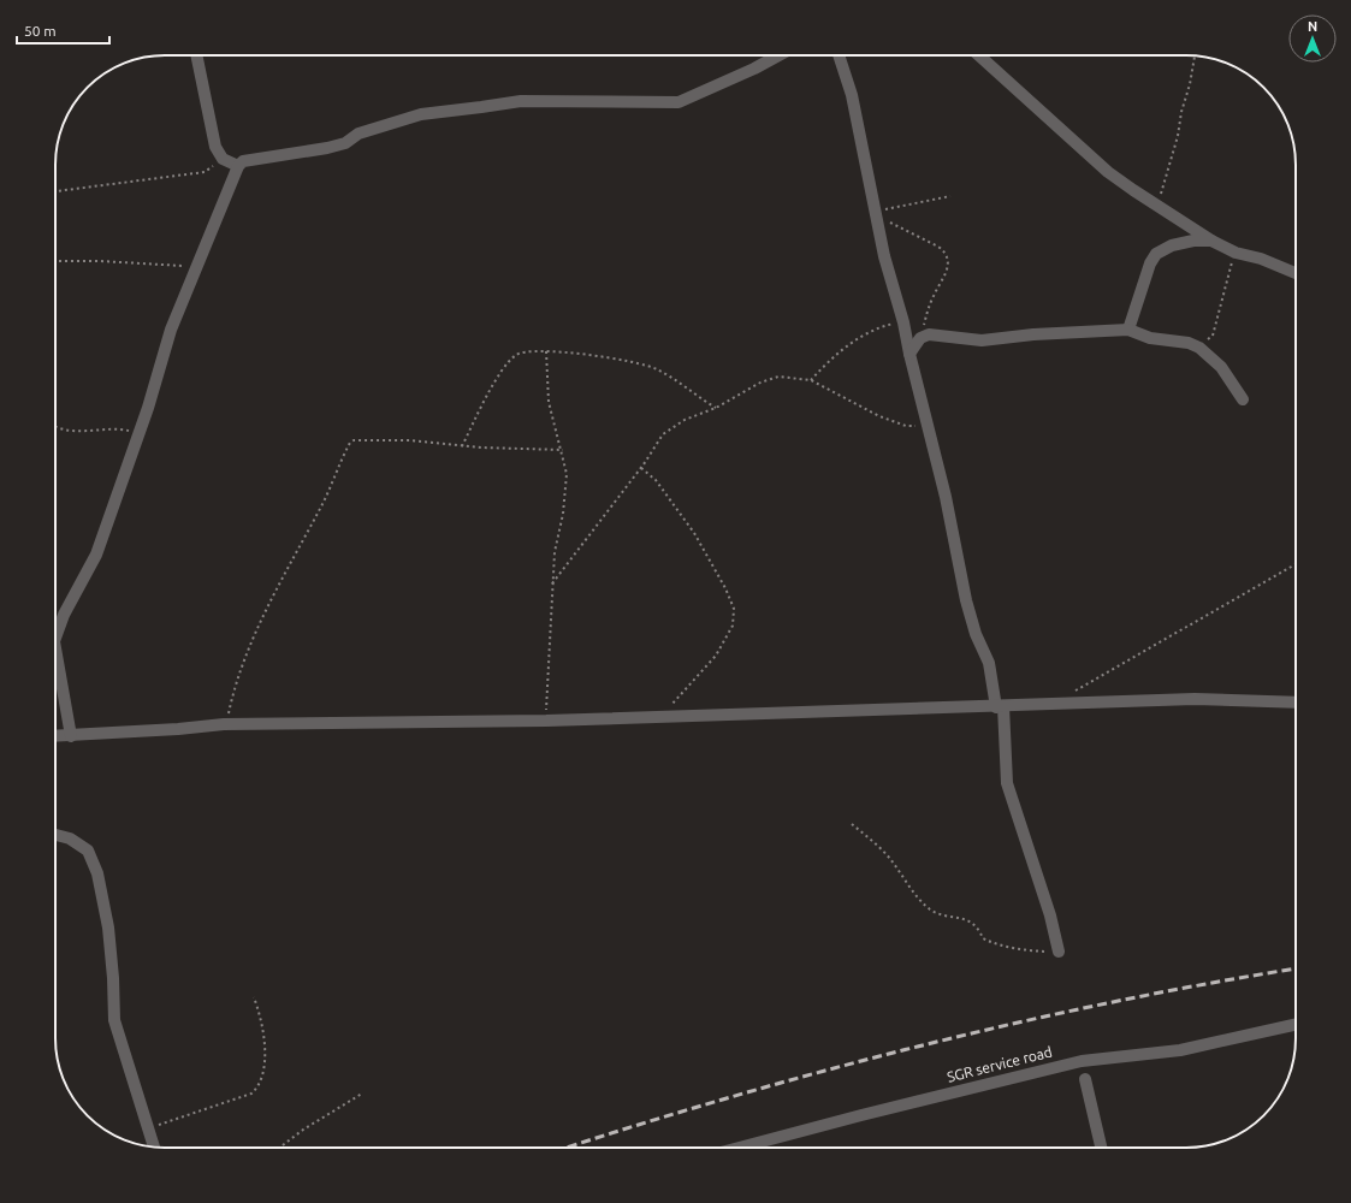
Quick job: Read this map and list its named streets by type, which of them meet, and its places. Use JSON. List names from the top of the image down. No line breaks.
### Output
{"streets":{"street":["SGR service road"]},"scale_bar":"50 m","north":"top"}
